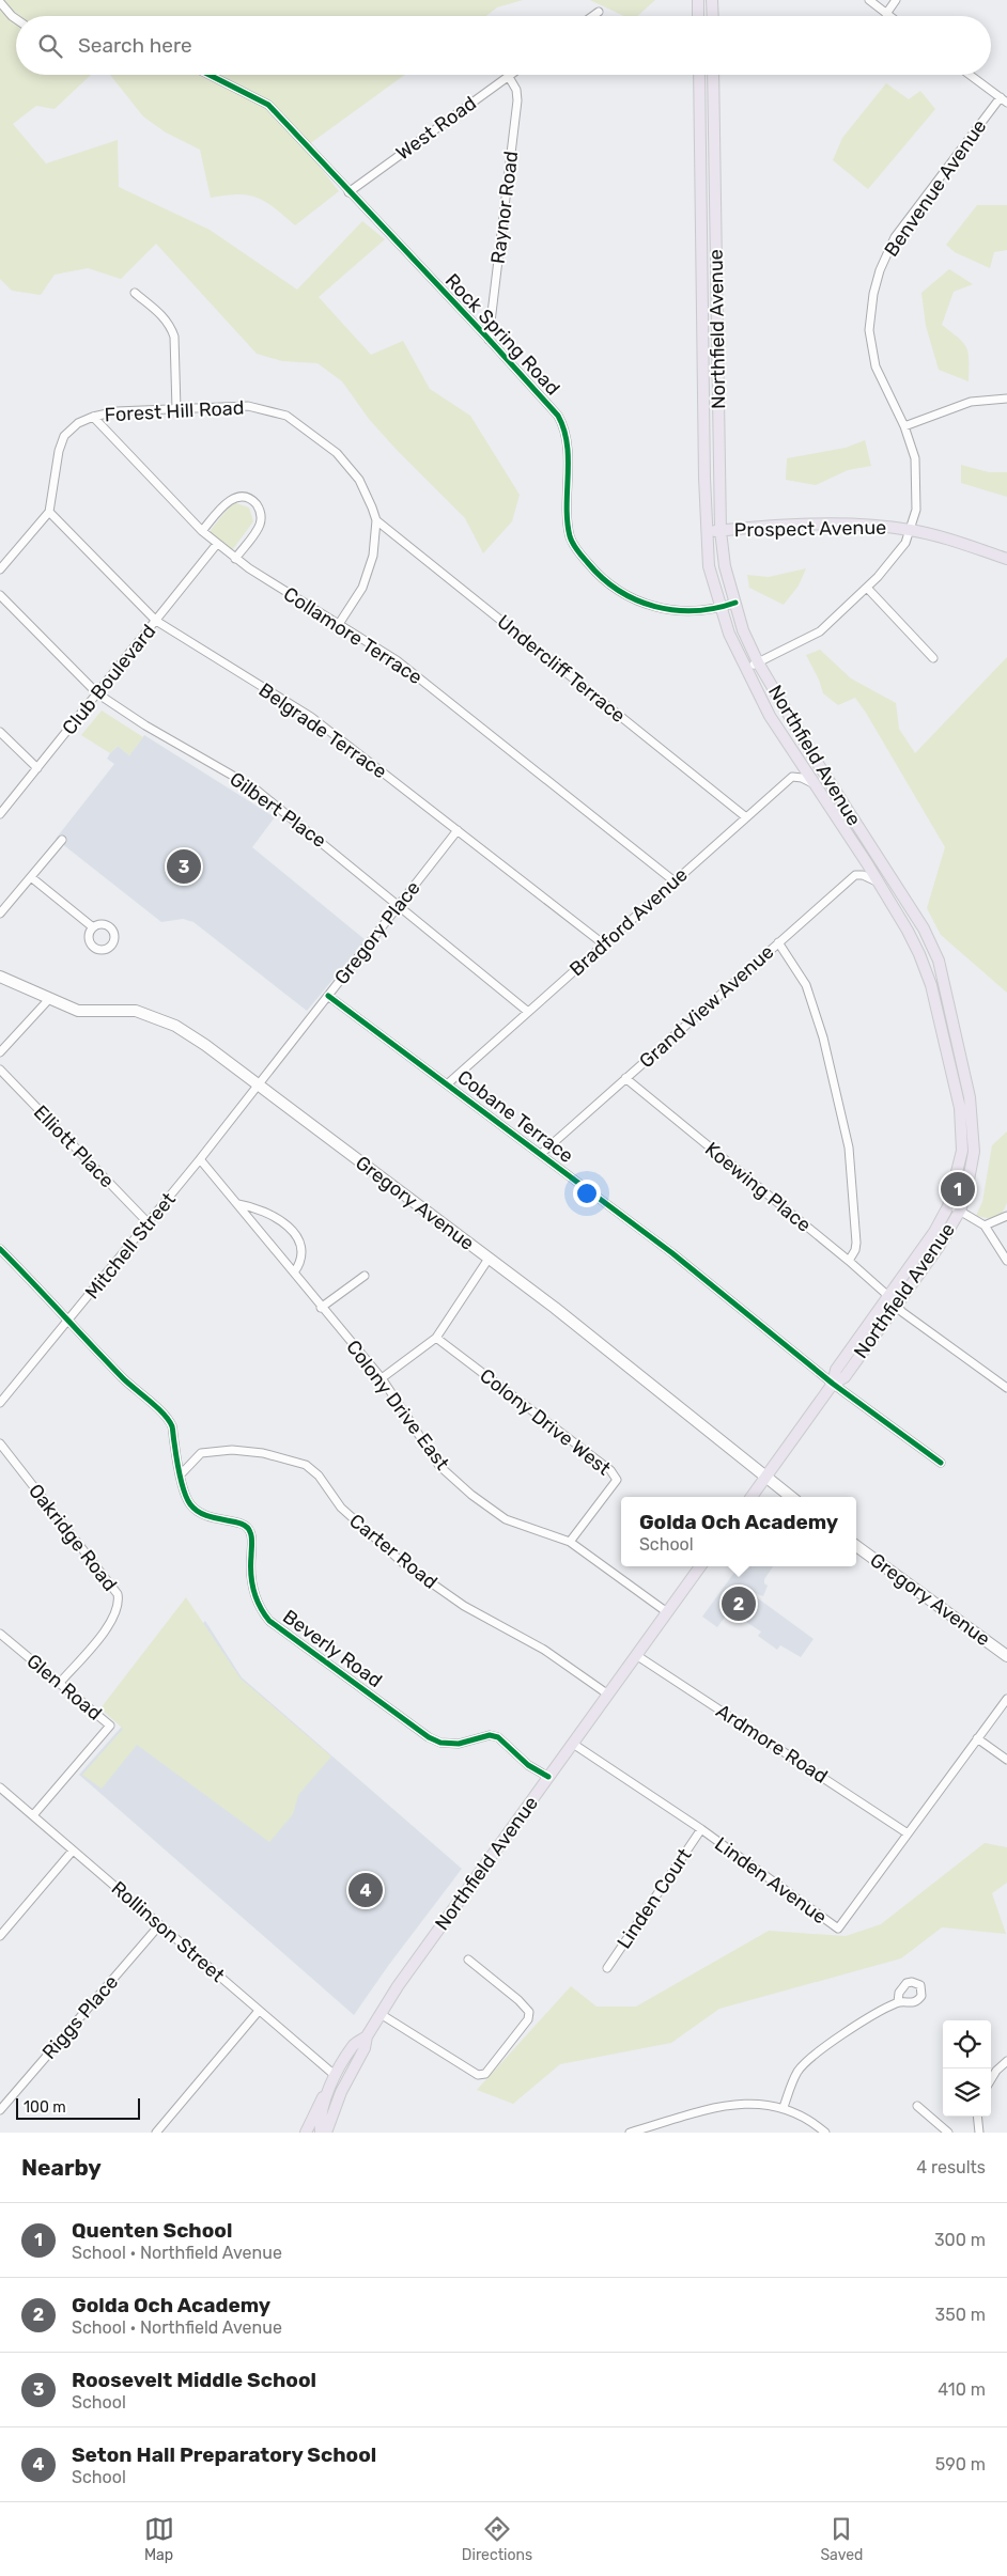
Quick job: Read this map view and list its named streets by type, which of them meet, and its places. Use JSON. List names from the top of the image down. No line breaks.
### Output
{"streets":{"main road":["Northfield Avenue","Prospect Avenue","Gregory Avenue"],"street":["West Road","Benvenue Avenue","Raynor Road","Rock Spring Road","Forest Hill Road","Collamore Terrace","Undercliff Terrace","Club Boulevard","Belgrade Terrace","Gilbert Place","Bradford Avenue","Gregory Place","Grand View Avenue","Cobane Terrace","Elliott Place","Koewing Place","Mitchell Street","Colony Drive East","Colony Drive West","Oakridge Road","Carter Road","Beverly Road","Glen Road","Ardmore Road","Linden Avenue","Linden Court","Rollinson Street","Riggs Place"]},"crossings":[["West Road","Raynor Road"],["West Road","Rock Spring Road"],["Benvenue Avenue","Northfield Avenue"],["Benvenue Avenue","Prospect Avenue"],["Raynor Road","Rock Spring Road"],["Northfield Avenue","Rock Spring Road"],["Northfield Avenue","Prospect Avenue"],["Northfield Avenue","Bradford Avenue"],["Northfield Avenue","Grand View Avenue"],["Northfield Avenue","Cobane Terrace"],["Northfield Avenue","Koewing Place"],["Northfield Avenue","Gregory Avenue"],["Northfield Avenue","Colony Drive East"],["Northfield Avenue","Carter Road"],["Northfield Avenue","Beverly Road"],["Northfield Avenue","Ardmore Road"],["Northfield Avenue","Linden Avenue"],["Northfield Avenue","Rollinson Street"],["Forest Hill Road","Collamore Terrace"],["Forest Hill Road","Undercliff Terrace"],["Forest Hill Road","Belgrade Terrace"],["Collamore Terrace","Club Boulevard"],["Collamore Terrace","Bradford Avenue"],["Undercliff Terrace","Bradford Avenue"],["Club Boulevard","Belgrade Terrace"],["Club Boulevard","Gilbert Place"],["Belgrade Terrace","Bradford Avenue"],["Belgrade Terrace","Gregory Place"],["Gilbert Place","Bradford Avenue"],["Gilbert Place","Gregory Place"],["Bradford Avenue","Cobane Terrace"],["Gregory Place","Cobane Terrace"],["Gregory Place","Gregory Avenue"],["Gregory Place","Mitchell Street"],["Grand View Avenue","Cobane Terrace"],["Grand View Avenue","Koewing Place"],["Elliott Place","Mitchell Street"],["Gregory Avenue","Mitchell Street"],["Mitchell Street","Colony Drive East"],["Mitchell Street","Beverly Road"],["Colony Drive East","Colony Drive West"],["Oakridge Road","Glen Road"],["Carter Road","Beverly Road"],["Glen Road","Rollinson Street"],["Ardmore Road","Linden Avenue"],["Linden Avenue","Linden Court"],["Rollinson Street","Riggs Place"]],"scale_bar":"100 m","page":{"search":"Search here","pins":["3","1","2","4"],"popup":["Golda Och Academy","School"],"scale":"100 m","heading":["Nearby","4 results"],"list":[{"mark":"1","name":"Quenten School","note":"School · Northfield Avenue","value":"300 m"},{"mark":"2","name":"Golda Och Academy","note":"School · Northfield Avenue","value":"350 m"},{"mark":"3","name":"Roosevelt Middle School","note":"School","value":"410 m"},{"mark":"4","name":"Seton Hall Preparatory School","note":"School","value":"590 m"}],"nav":["Map","Directions","Saved"]}}
